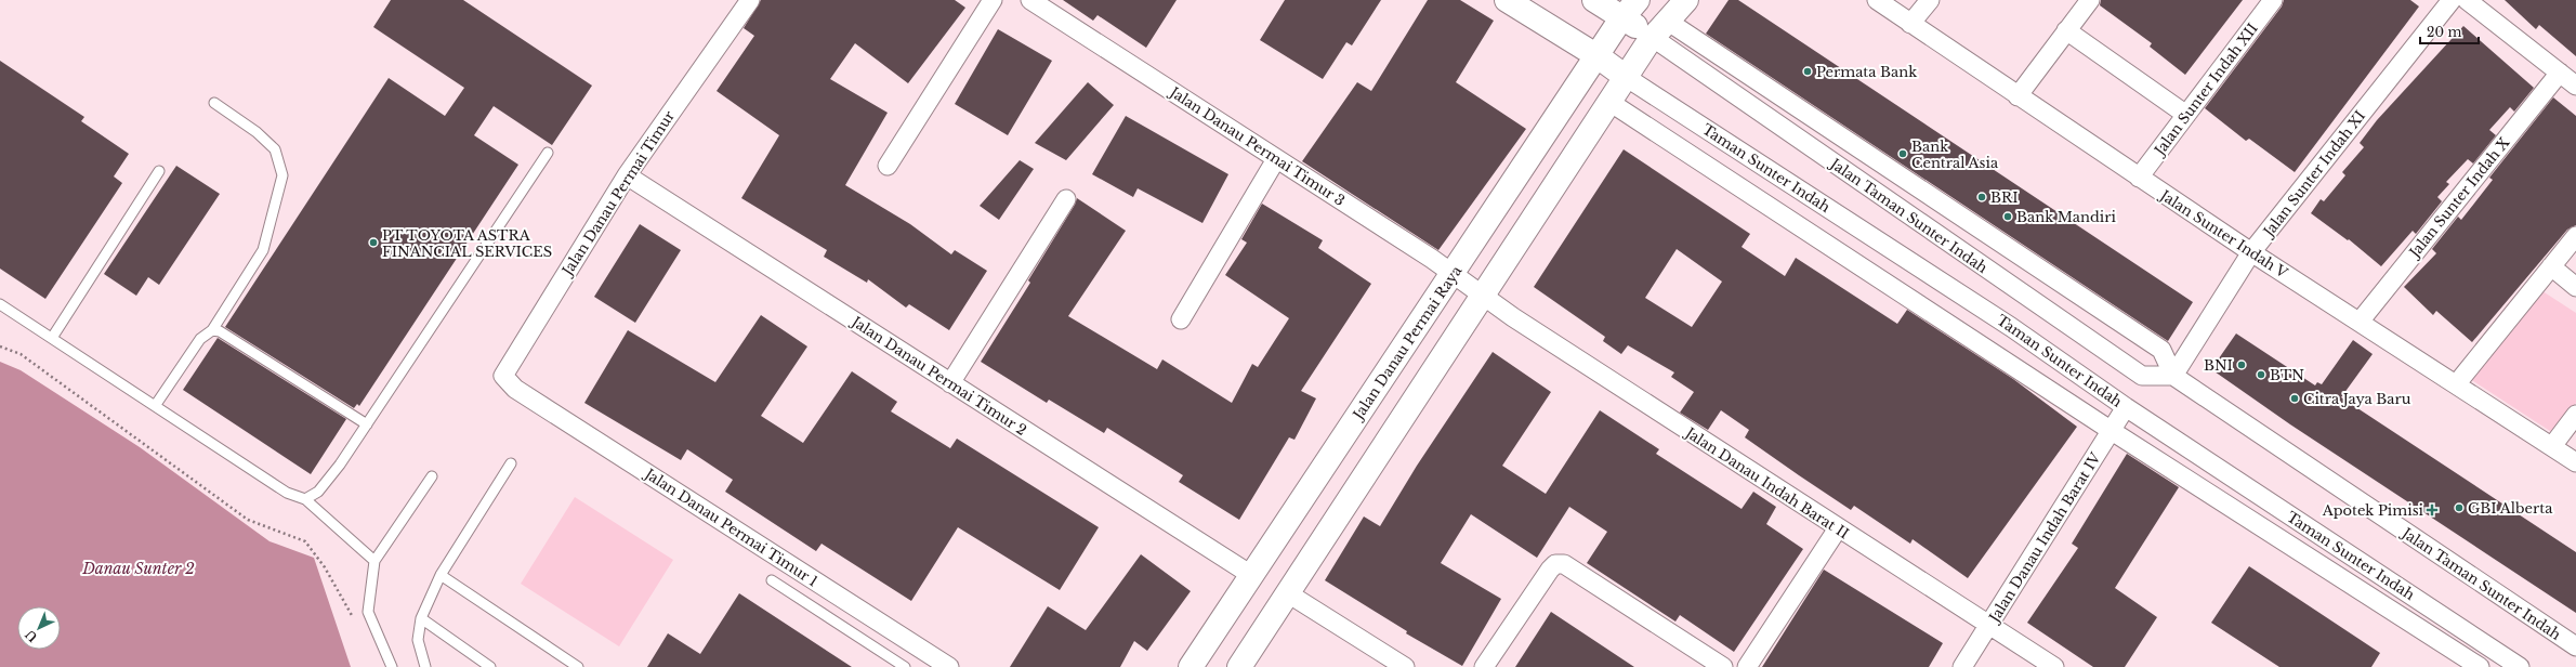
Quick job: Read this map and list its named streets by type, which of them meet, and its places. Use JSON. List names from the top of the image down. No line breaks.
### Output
{"streets":{"street":["Jalan Sunter Indah XII","Jalan Danau Permai Timur 3","Taman Sunter Indah","Jalan Sunter Indah XI","Jalan Danau Permai Timur","Jalan Sunter Indah X","Jalan Taman Sunter Indah","Jalan Sunter Indah V","Jalan Danau Permai Raya","Jalan Danau Permai Timur 2","Jalan Danau Indah Barat II","Jalan Danau Permai Timur 1","Jalan Danau Indah Barat IV"]},"crossings":[["Jalan Sunter Indah XII","Jalan Sunter Indah V"],["Jalan Danau Permai Timur 3","Jalan Danau Permai Raya"],["Jalan Danau Permai Timur 3","Jalan Danau Indah Barat II"],["Taman Sunter Indah","Jalan Danau Permai Raya"],["Taman Sunter Indah","Jalan Danau Indah Barat IV"],["Jalan Sunter Indah XI","Jalan Taman Sunter Indah"],["Jalan Sunter Indah XI","Jalan Sunter Indah V"],["Jalan Danau Permai Timur","Jalan Danau Permai Timur 2"],["Jalan Danau Permai Timur","Jalan Danau Permai Timur 1"],["Jalan Sunter Indah X","Jalan Sunter Indah V"],["Jalan Danau Permai Raya","Jalan Danau Permai Timur 2"],["Jalan Danau Indah Barat II","Jalan Danau Indah Barat IV"]],"water":["Danau Sunter 2"],"places":{"other":["Permata Bank","Bank Central Asia","BRI","Bank Mandiri","PT TOYOTA ASTRA FINANCIAL SERVICES","BNI","BTN","Citra Jaya Baru","GBI Alberta"],"health":["Apotek Pimisi"]},"scale_bar":"20 m","north":"bottom left"}
